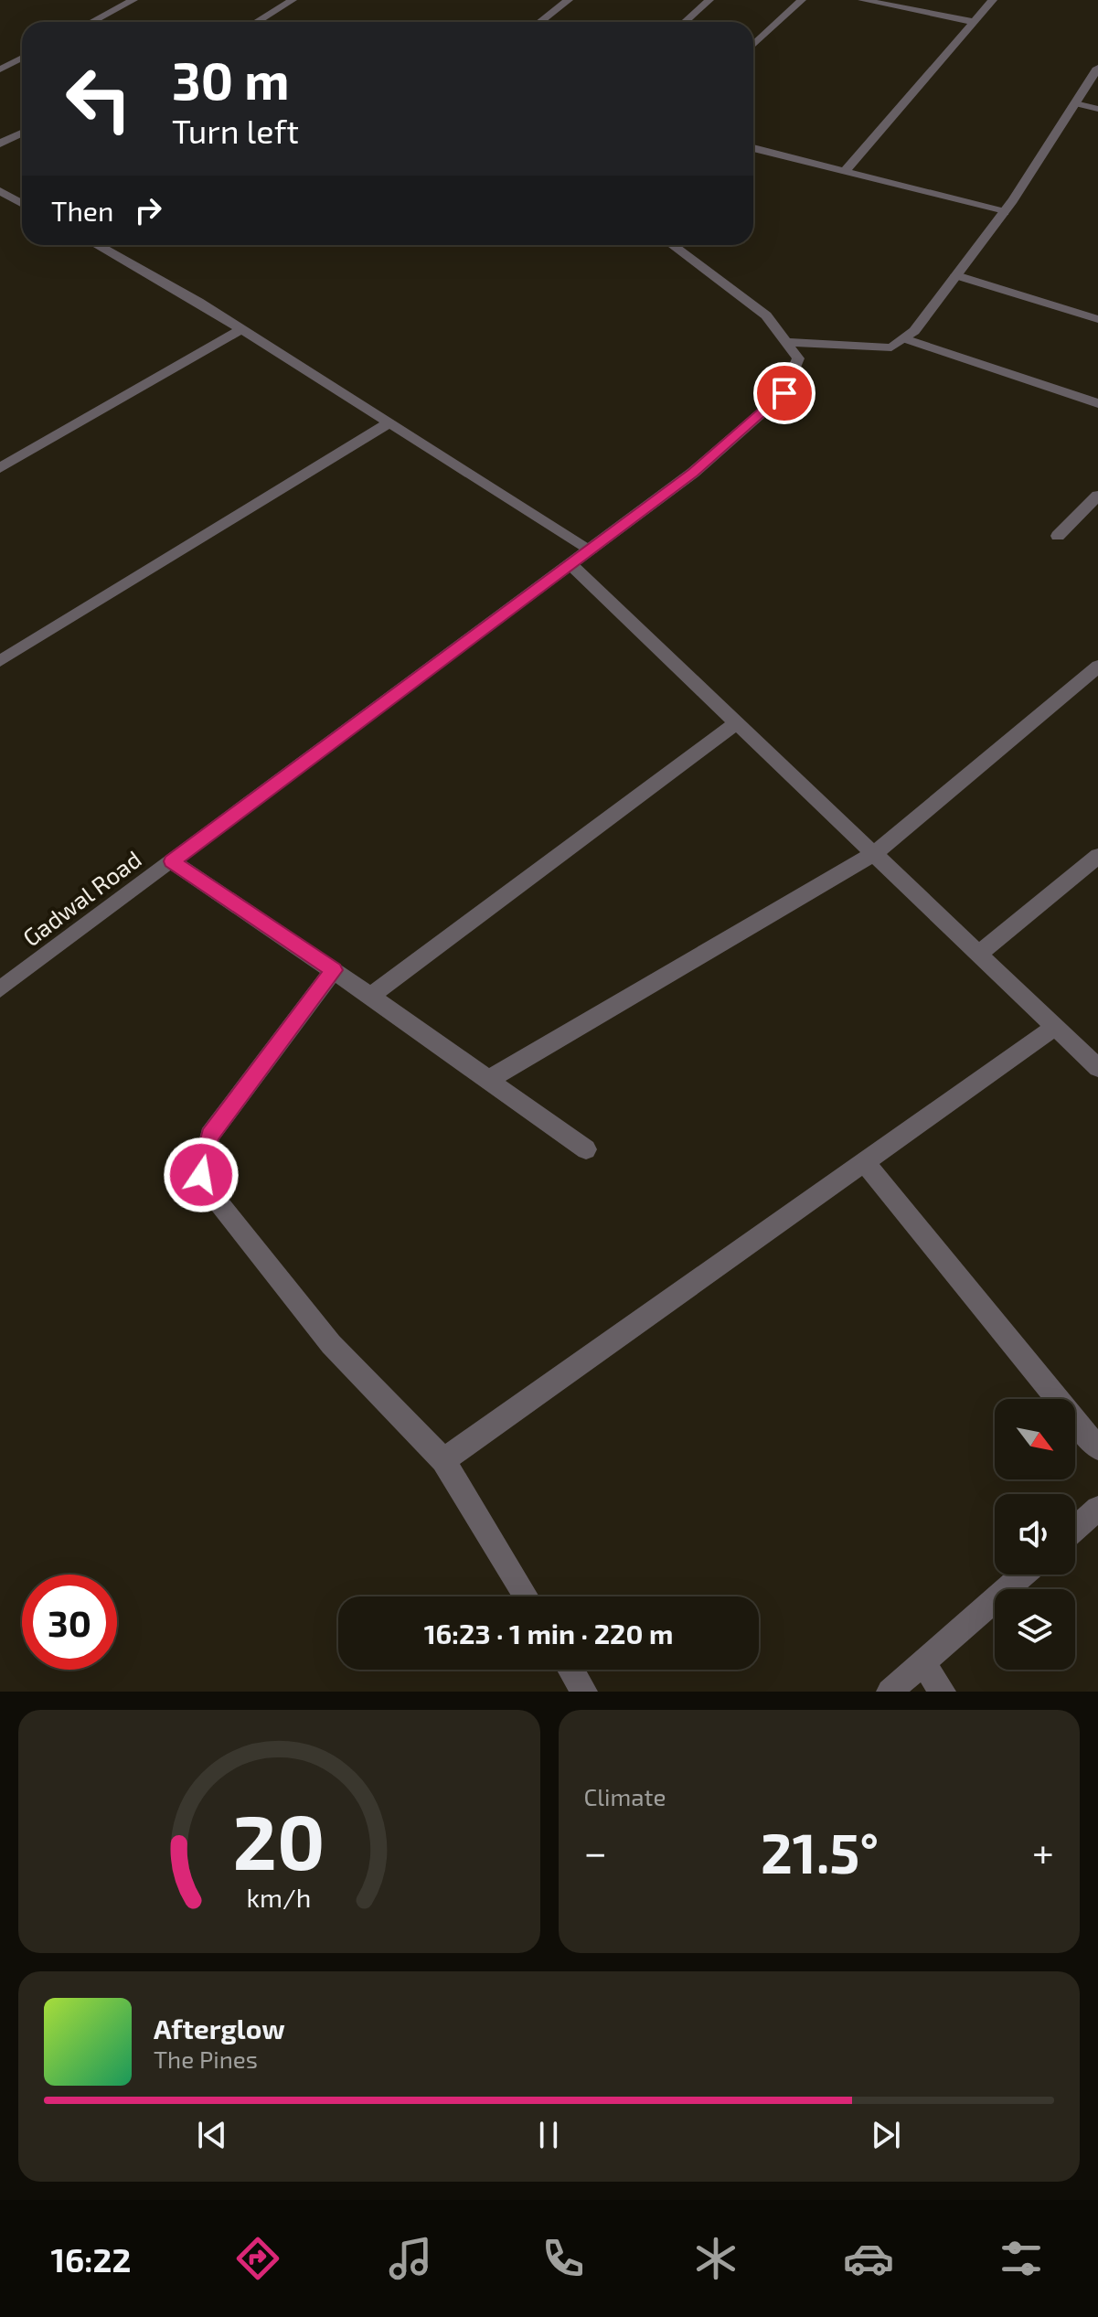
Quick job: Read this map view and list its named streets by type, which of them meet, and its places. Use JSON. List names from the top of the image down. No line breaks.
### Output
{"streets":{"street":["Gadwal Road"]},"north":"bottom right","page":{"turn":["30 m","Turn left"],"then":"Then","limit":"30","trip":"16:23 · 1 min · 220 m","tile":"Climate","heat":["−","21.5°","+"],"song":["Afterglow","The Pines"],"tabs":"16:22","gauge":["20","km/h"]}}
